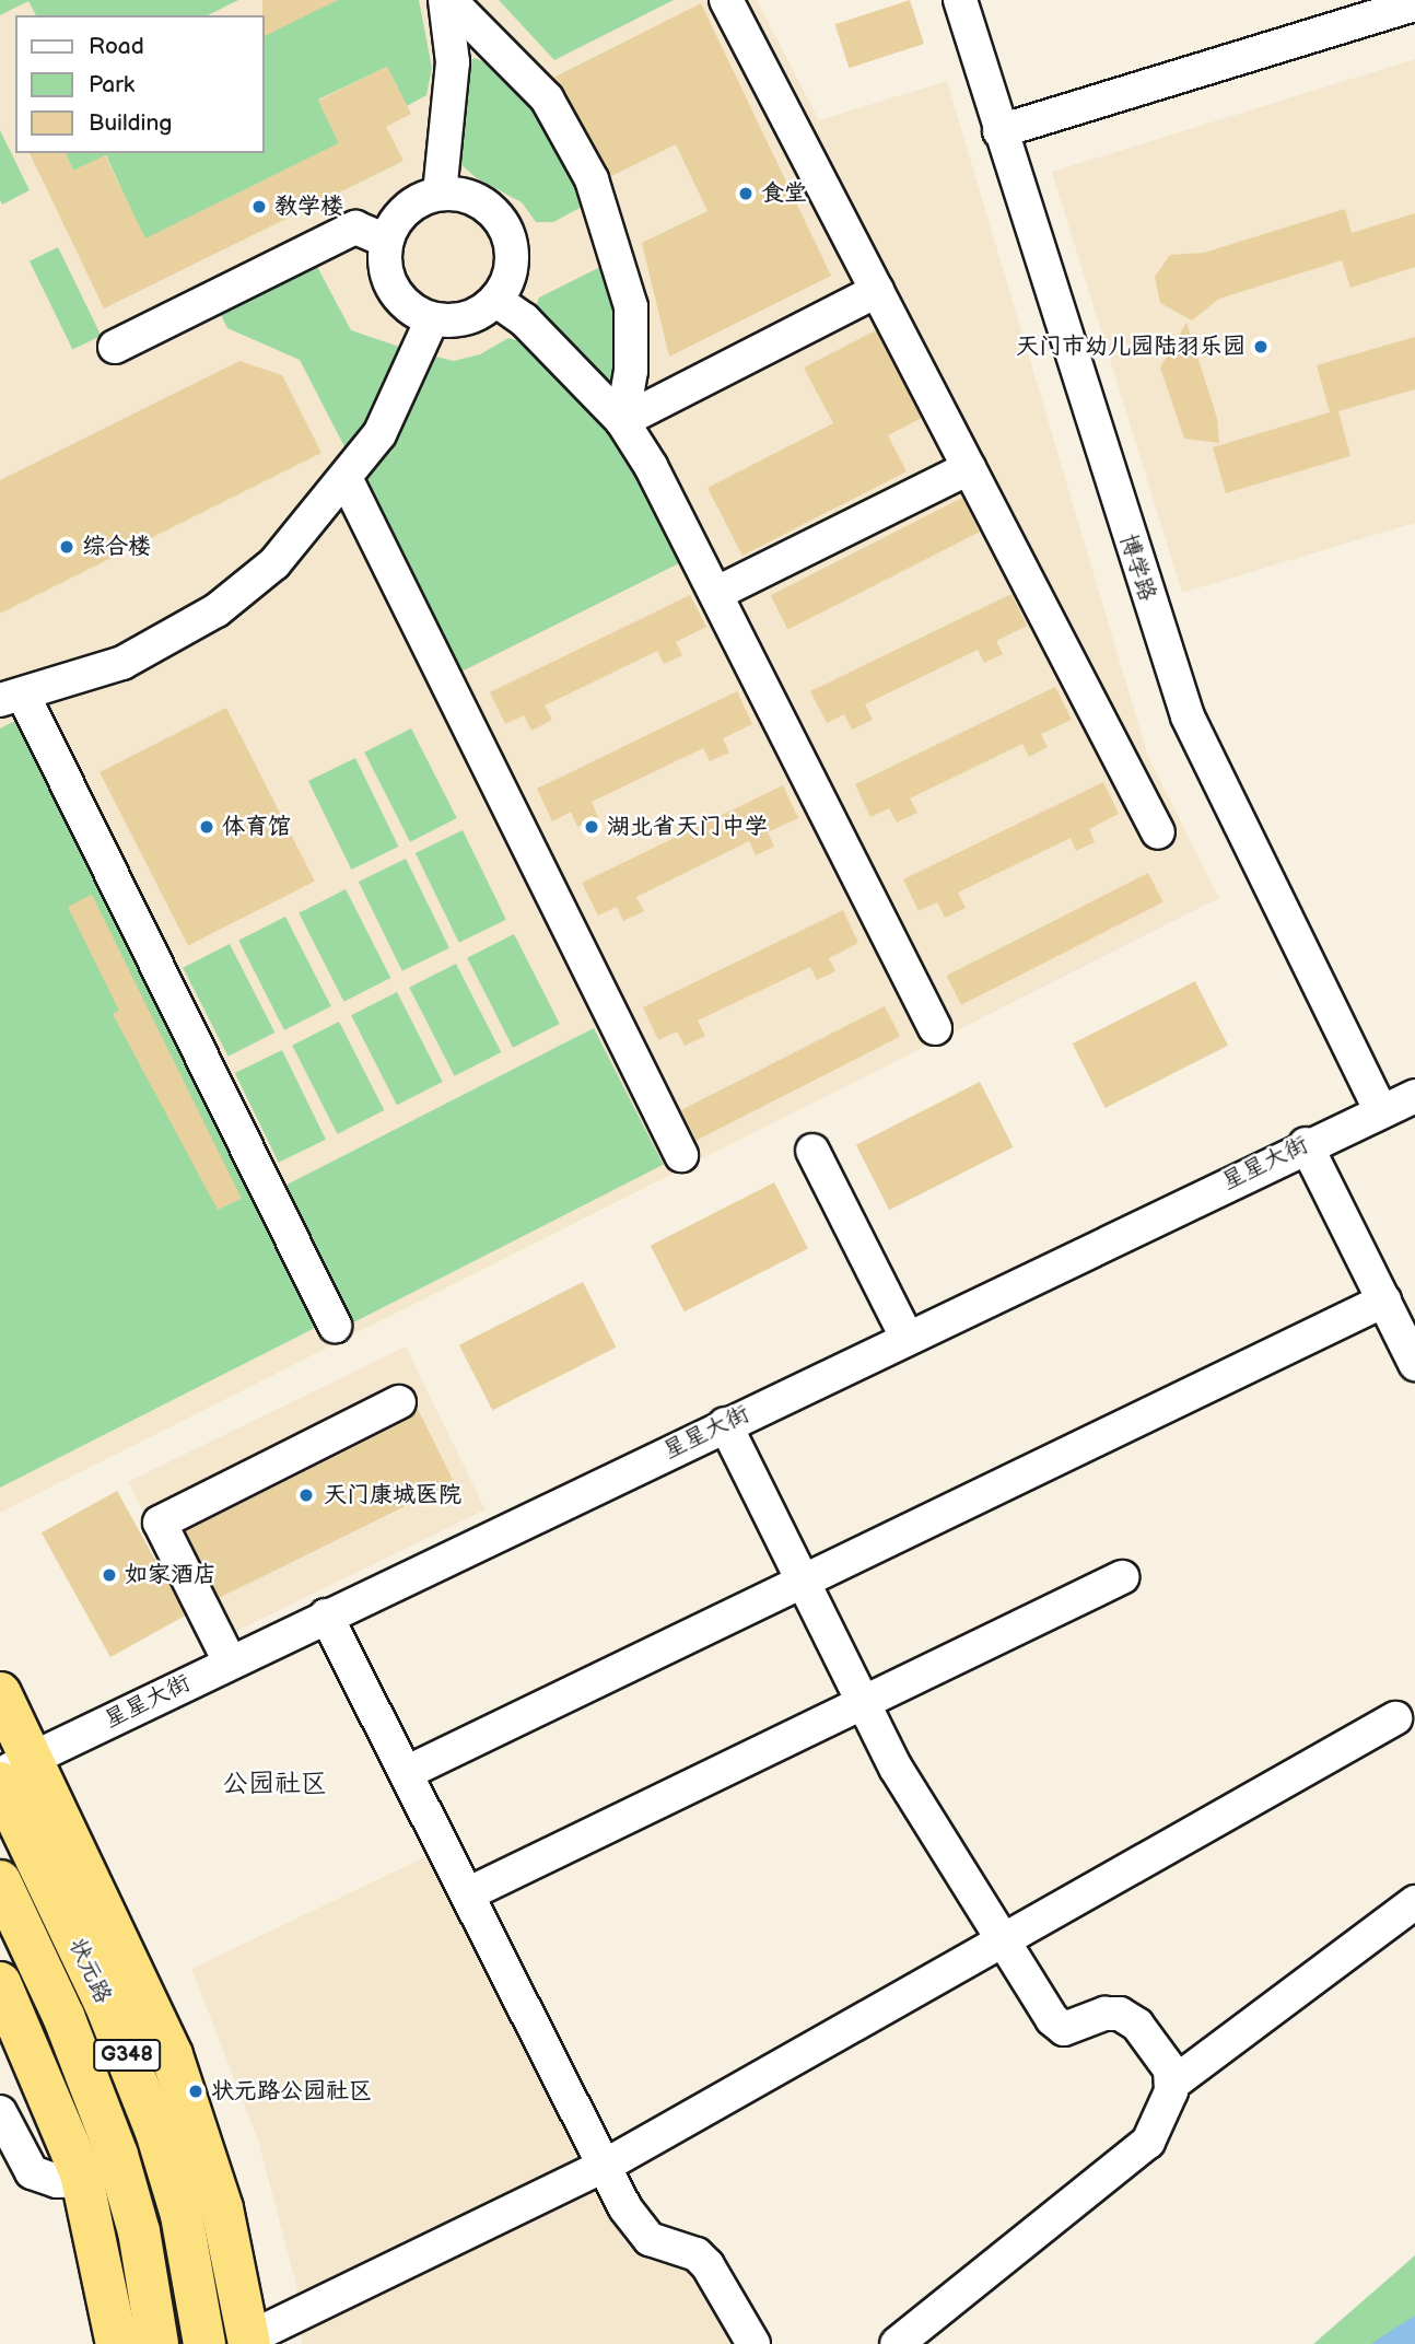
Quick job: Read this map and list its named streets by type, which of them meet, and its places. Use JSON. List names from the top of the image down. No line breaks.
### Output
{"streets":{"highway":["状元路","G348"],"street":["博学路","星星大街"]},"crossings":[["博学路","星星大街"],["星星大街","状元路"]],"districts":["公园社区"],"places":["食堂","教学楼","天门市幼儿园陆羽乐园","综合楼","体育馆","湖北省天门中学","天门康城医院","如家酒店","状元路公园社区"],"legend":["Road","Park","Building"]}
